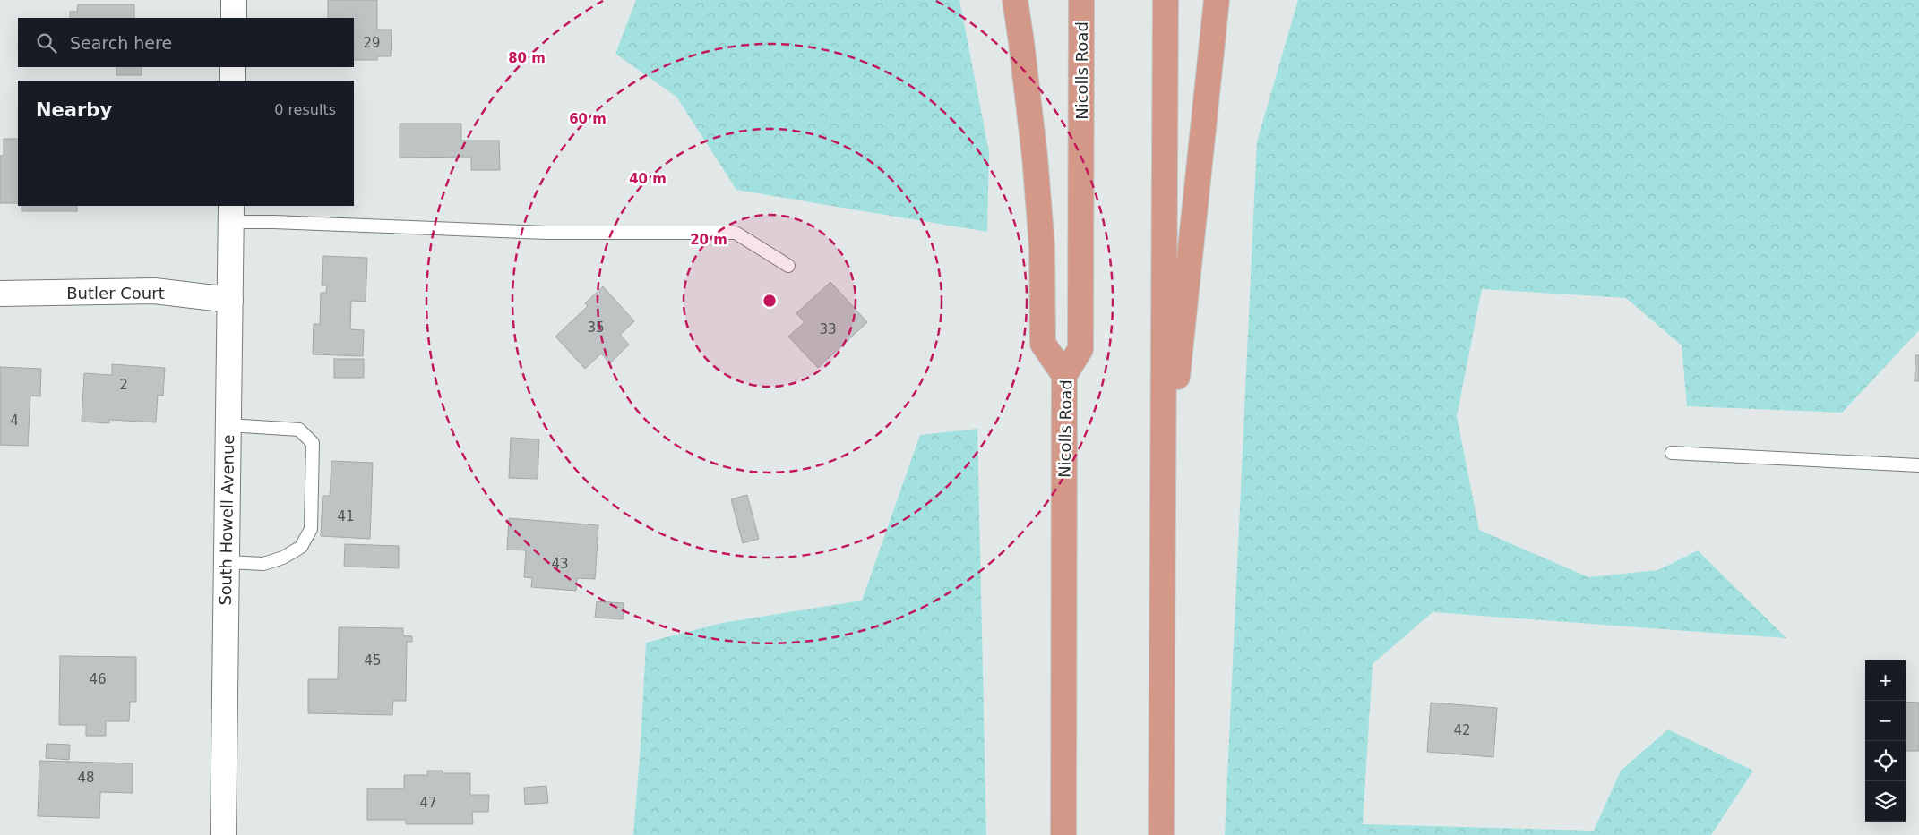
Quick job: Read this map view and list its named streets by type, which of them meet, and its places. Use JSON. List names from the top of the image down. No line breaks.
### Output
{"streets":{"highway":["Nicolls Road"],"street":["Butler Court","South Howell Avenue"]},"crossings":[["Butler Court","South Howell Avenue"]],"house_numbers":["29","35","33","2","4","41","43","45","46","42","48","47"],"page":{"search":"Search here","heading":["Nearby","0 results"],"map_buttons":["+","−"]},"rings":["80 m","60 m","40 m","20 m"]}
